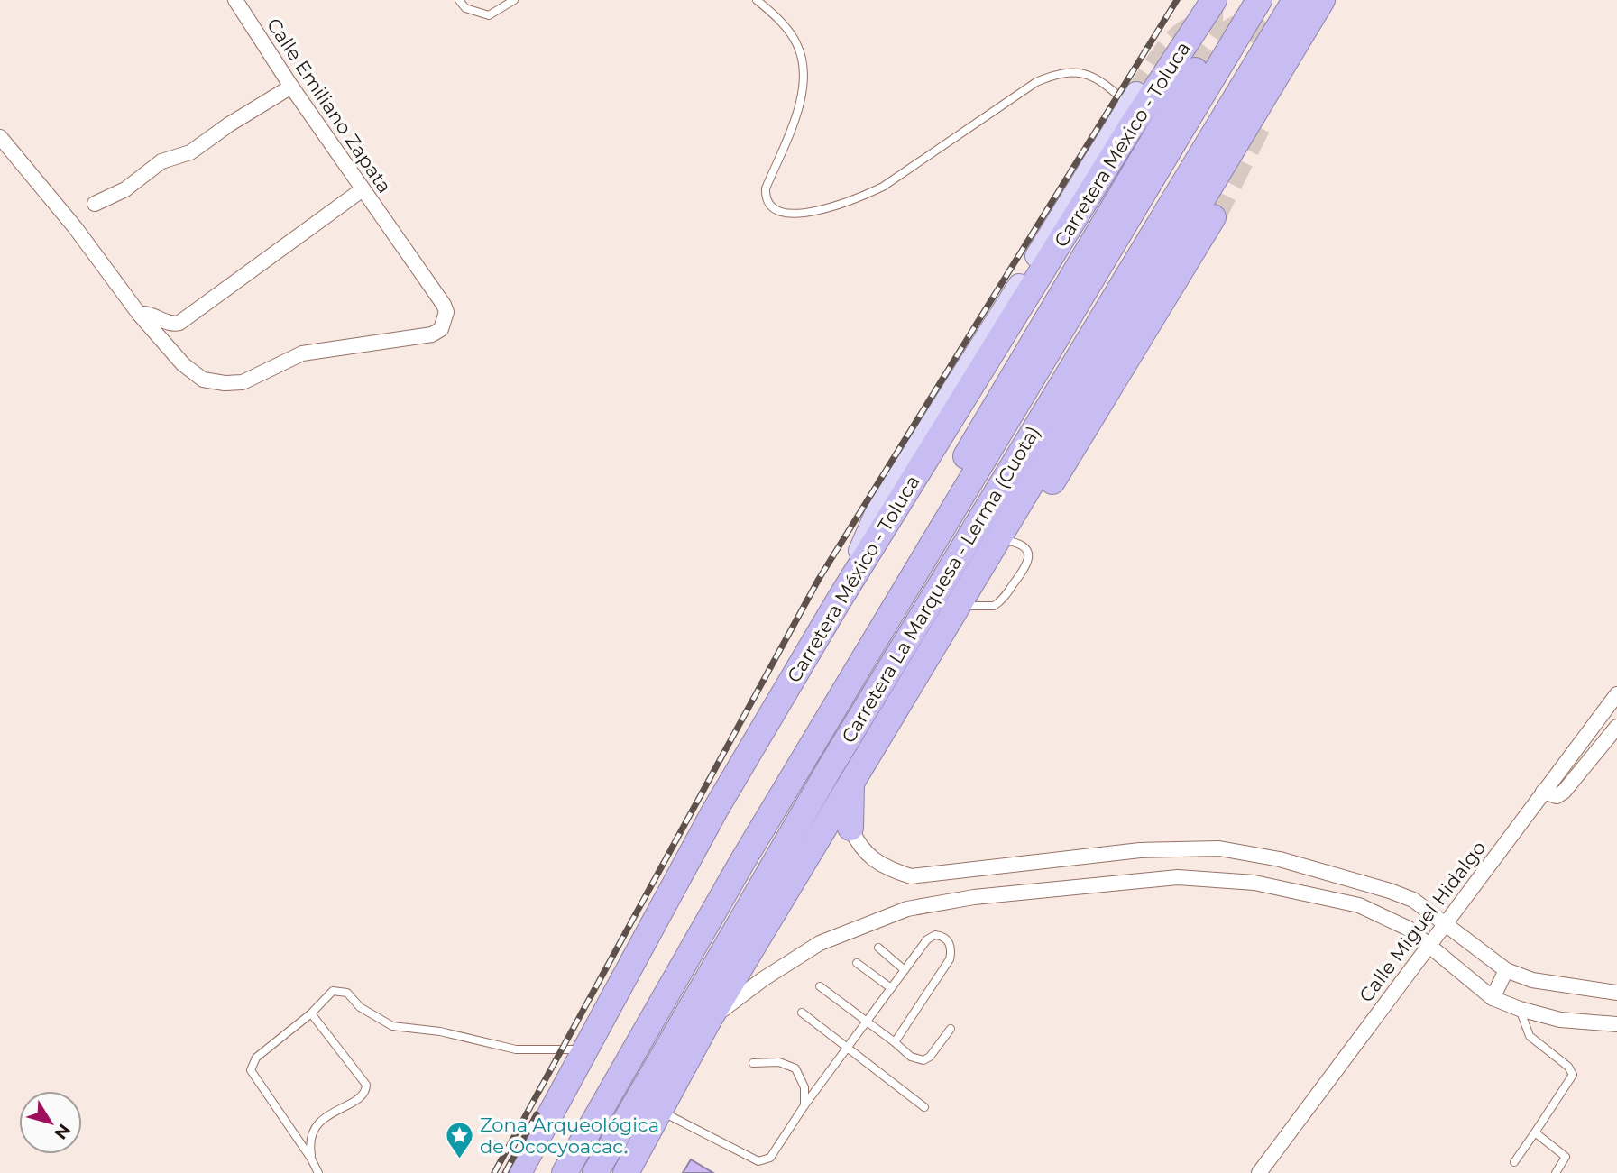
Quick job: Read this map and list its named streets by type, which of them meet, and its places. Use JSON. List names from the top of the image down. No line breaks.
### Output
{"streets":{"highway":["Carretera México - Toluca","Carretera La Marquesa - Lerma (Cuota)"],"street":["Calle Emiliano Zapata","Calle Miguel Hidalgo"]},"places":{"place":["Zona Arqueológica de Ococyoacac."]},"north":"bottom right"}
